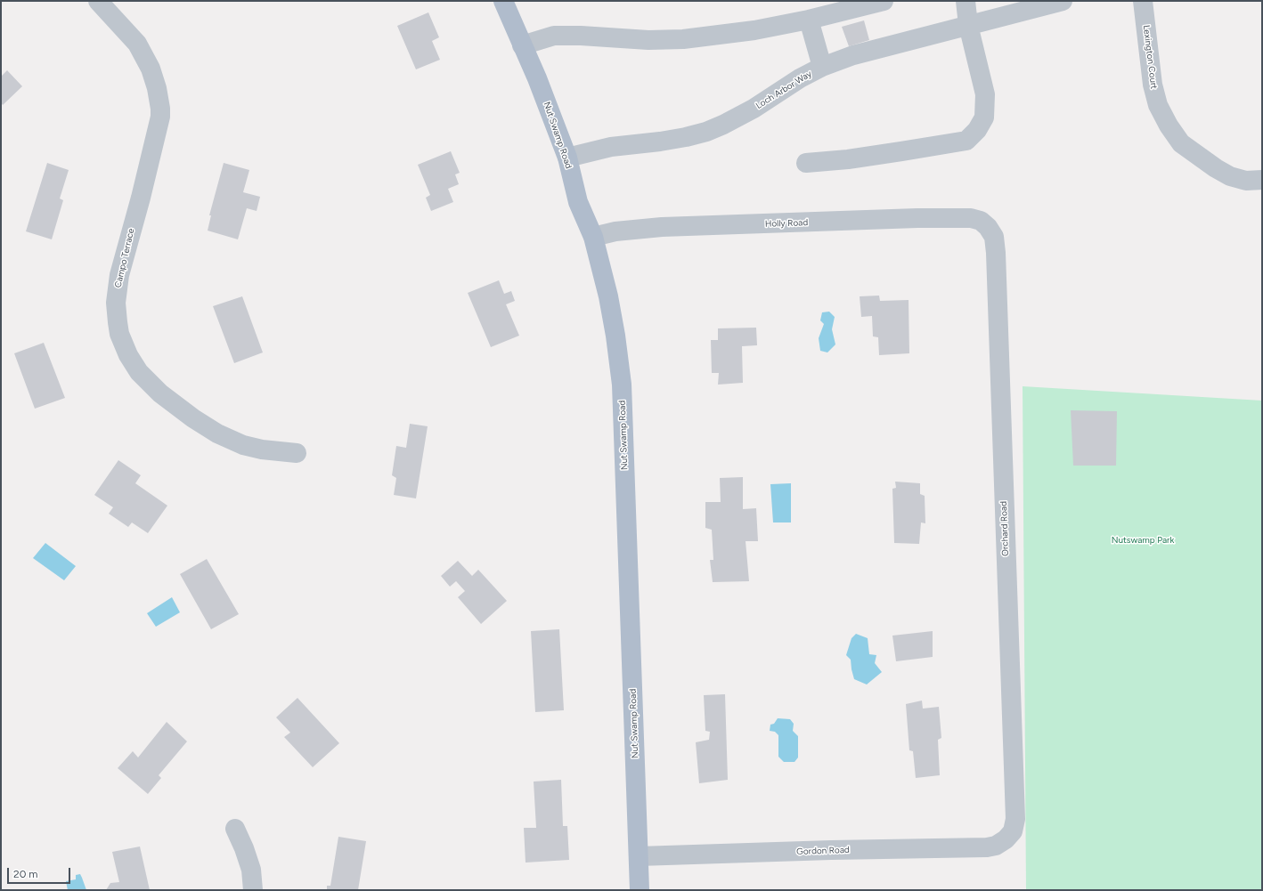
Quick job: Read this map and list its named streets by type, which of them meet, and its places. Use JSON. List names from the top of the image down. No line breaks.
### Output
{"streets":{"main road":["Nut Swamp Road"],"street":["Lexington Court","Loch Arbor Way","Holly Road","Campo Terrace","Orchard Road","Gordon Road"]},"crossings":[["Loch Arbor Way","Nut Swamp Road"],["Nut Swamp Road","Holly Road"],["Nut Swamp Road","Gordon Road"],["Holly Road","Orchard Road"],["Orchard Road","Gordon Road"]],"parks":["Nutswamp Park"],"scale_bar":"20 m"}
